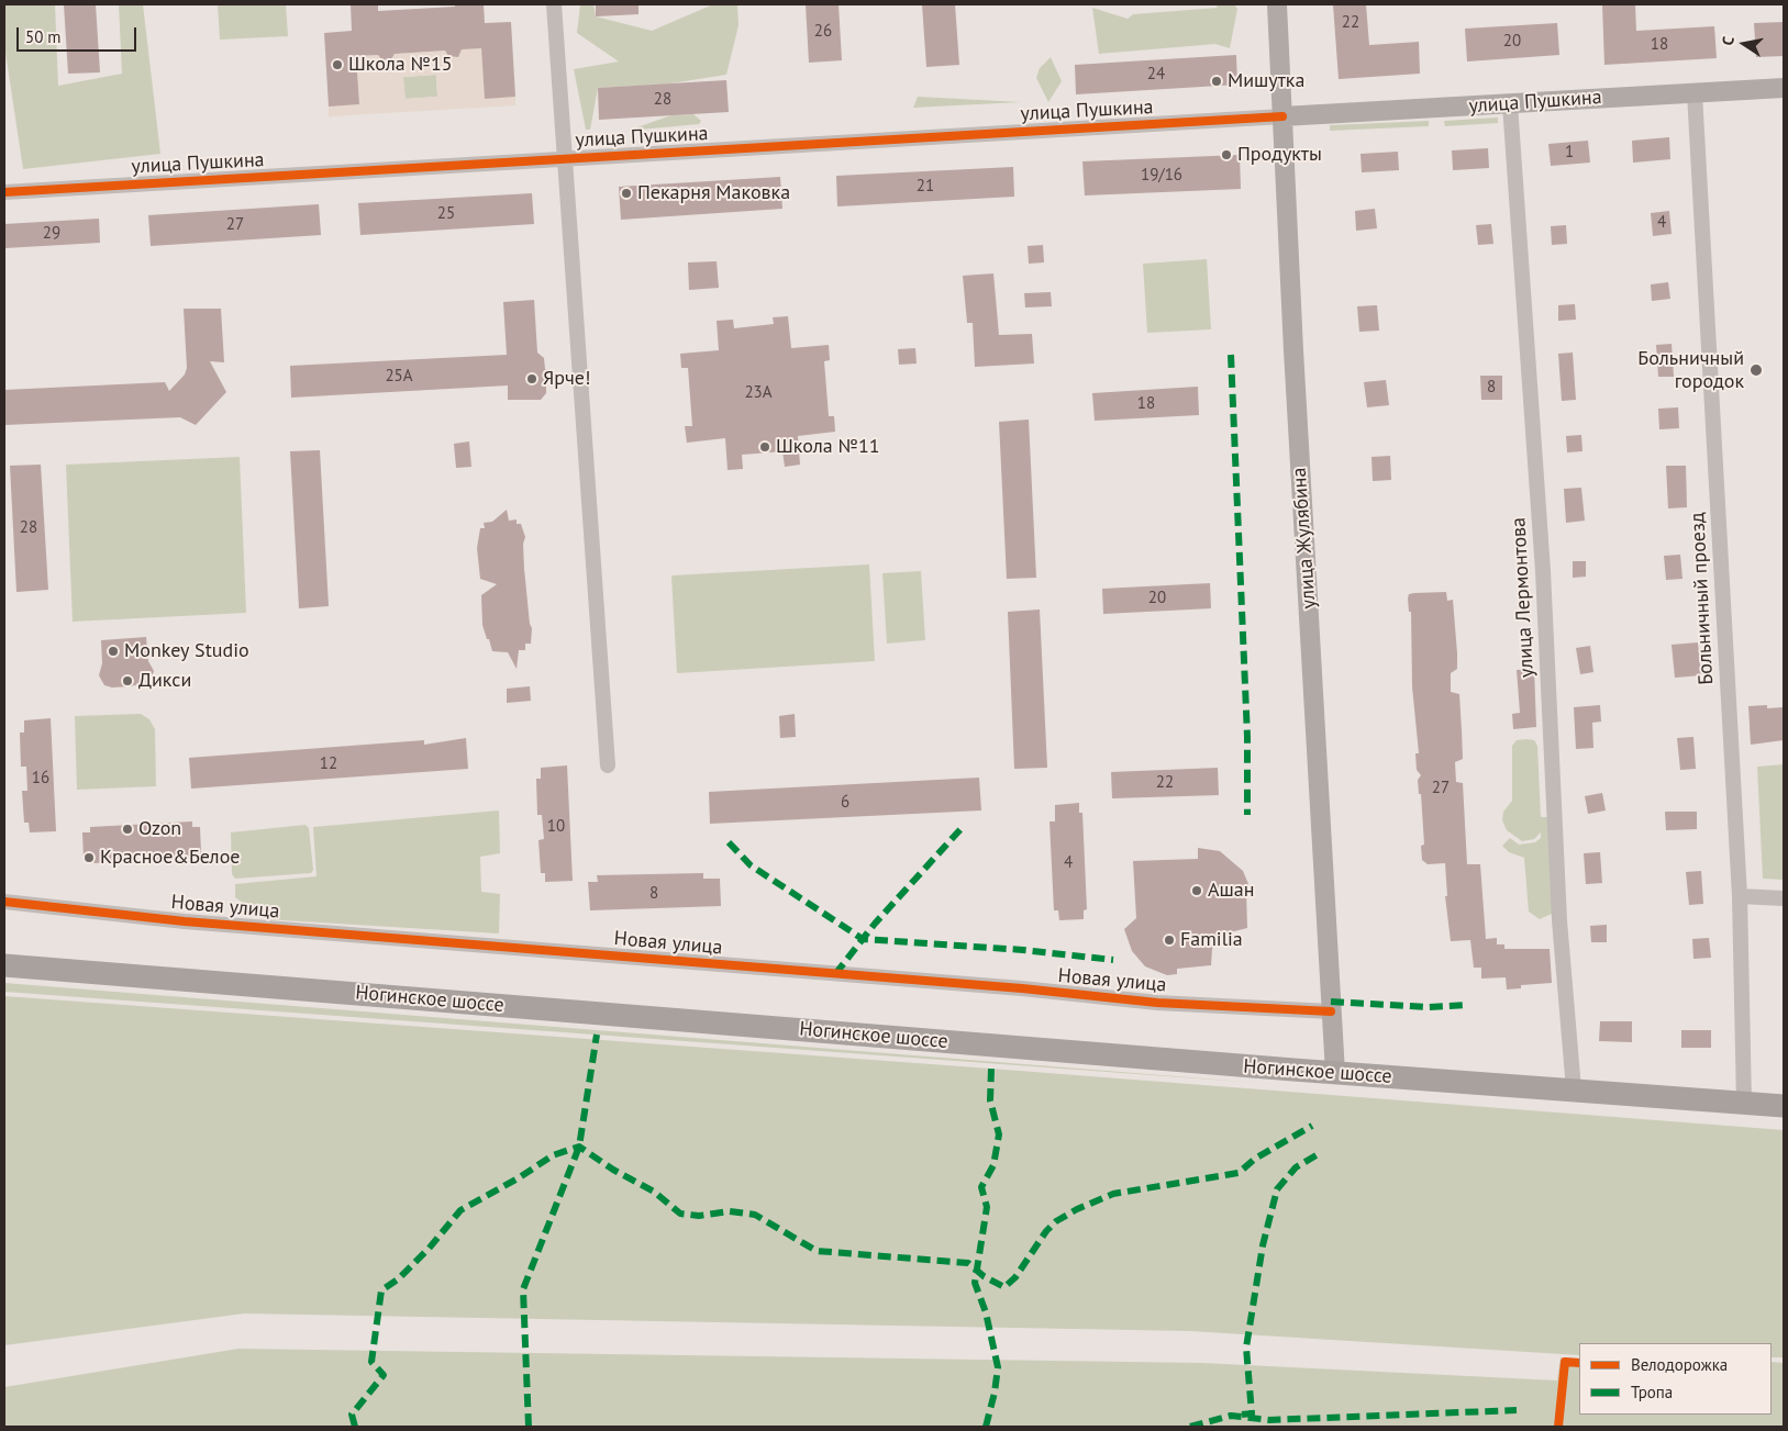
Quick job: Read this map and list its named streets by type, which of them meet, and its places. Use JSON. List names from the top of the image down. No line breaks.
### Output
{"streets":{"highway":["Ногинское шоссе"],"main road":["улица Пушкина","улица Жулябина"],"street":["улица Лермонтова","Больничный проезд","Новая улица"]},"crossings":[["улица Пушкина","улица Жулябина"],["улица Пушкина","улица Лермонтова"],["улица Пушкина","Больничный проезд"],["улица Жулябина","Новая улица"],["улица Жулябина","Ногинское шоссе"],["улица Лермонтова","Ногинское шоссе"],["Больничный проезд","Ногинское шоссе"]],"places":["Школа №15","Мишутка","Продукты","Пекарня Маковка","Больничный городок","Ярче!","Школа №11","Monkey Studio","Дикси","Ozon","Красное&Белое","Ашан","Familia"],"house_numbers":["22","26","20","18","24","28","1","19/16","21","25","4","27","29","25А","8","23А","18","28","20","12","16","22","27","6","10","4","8"],"legend":["Велодорожка","Тропа"],"scale_bar":"50 m","north":"left"}
